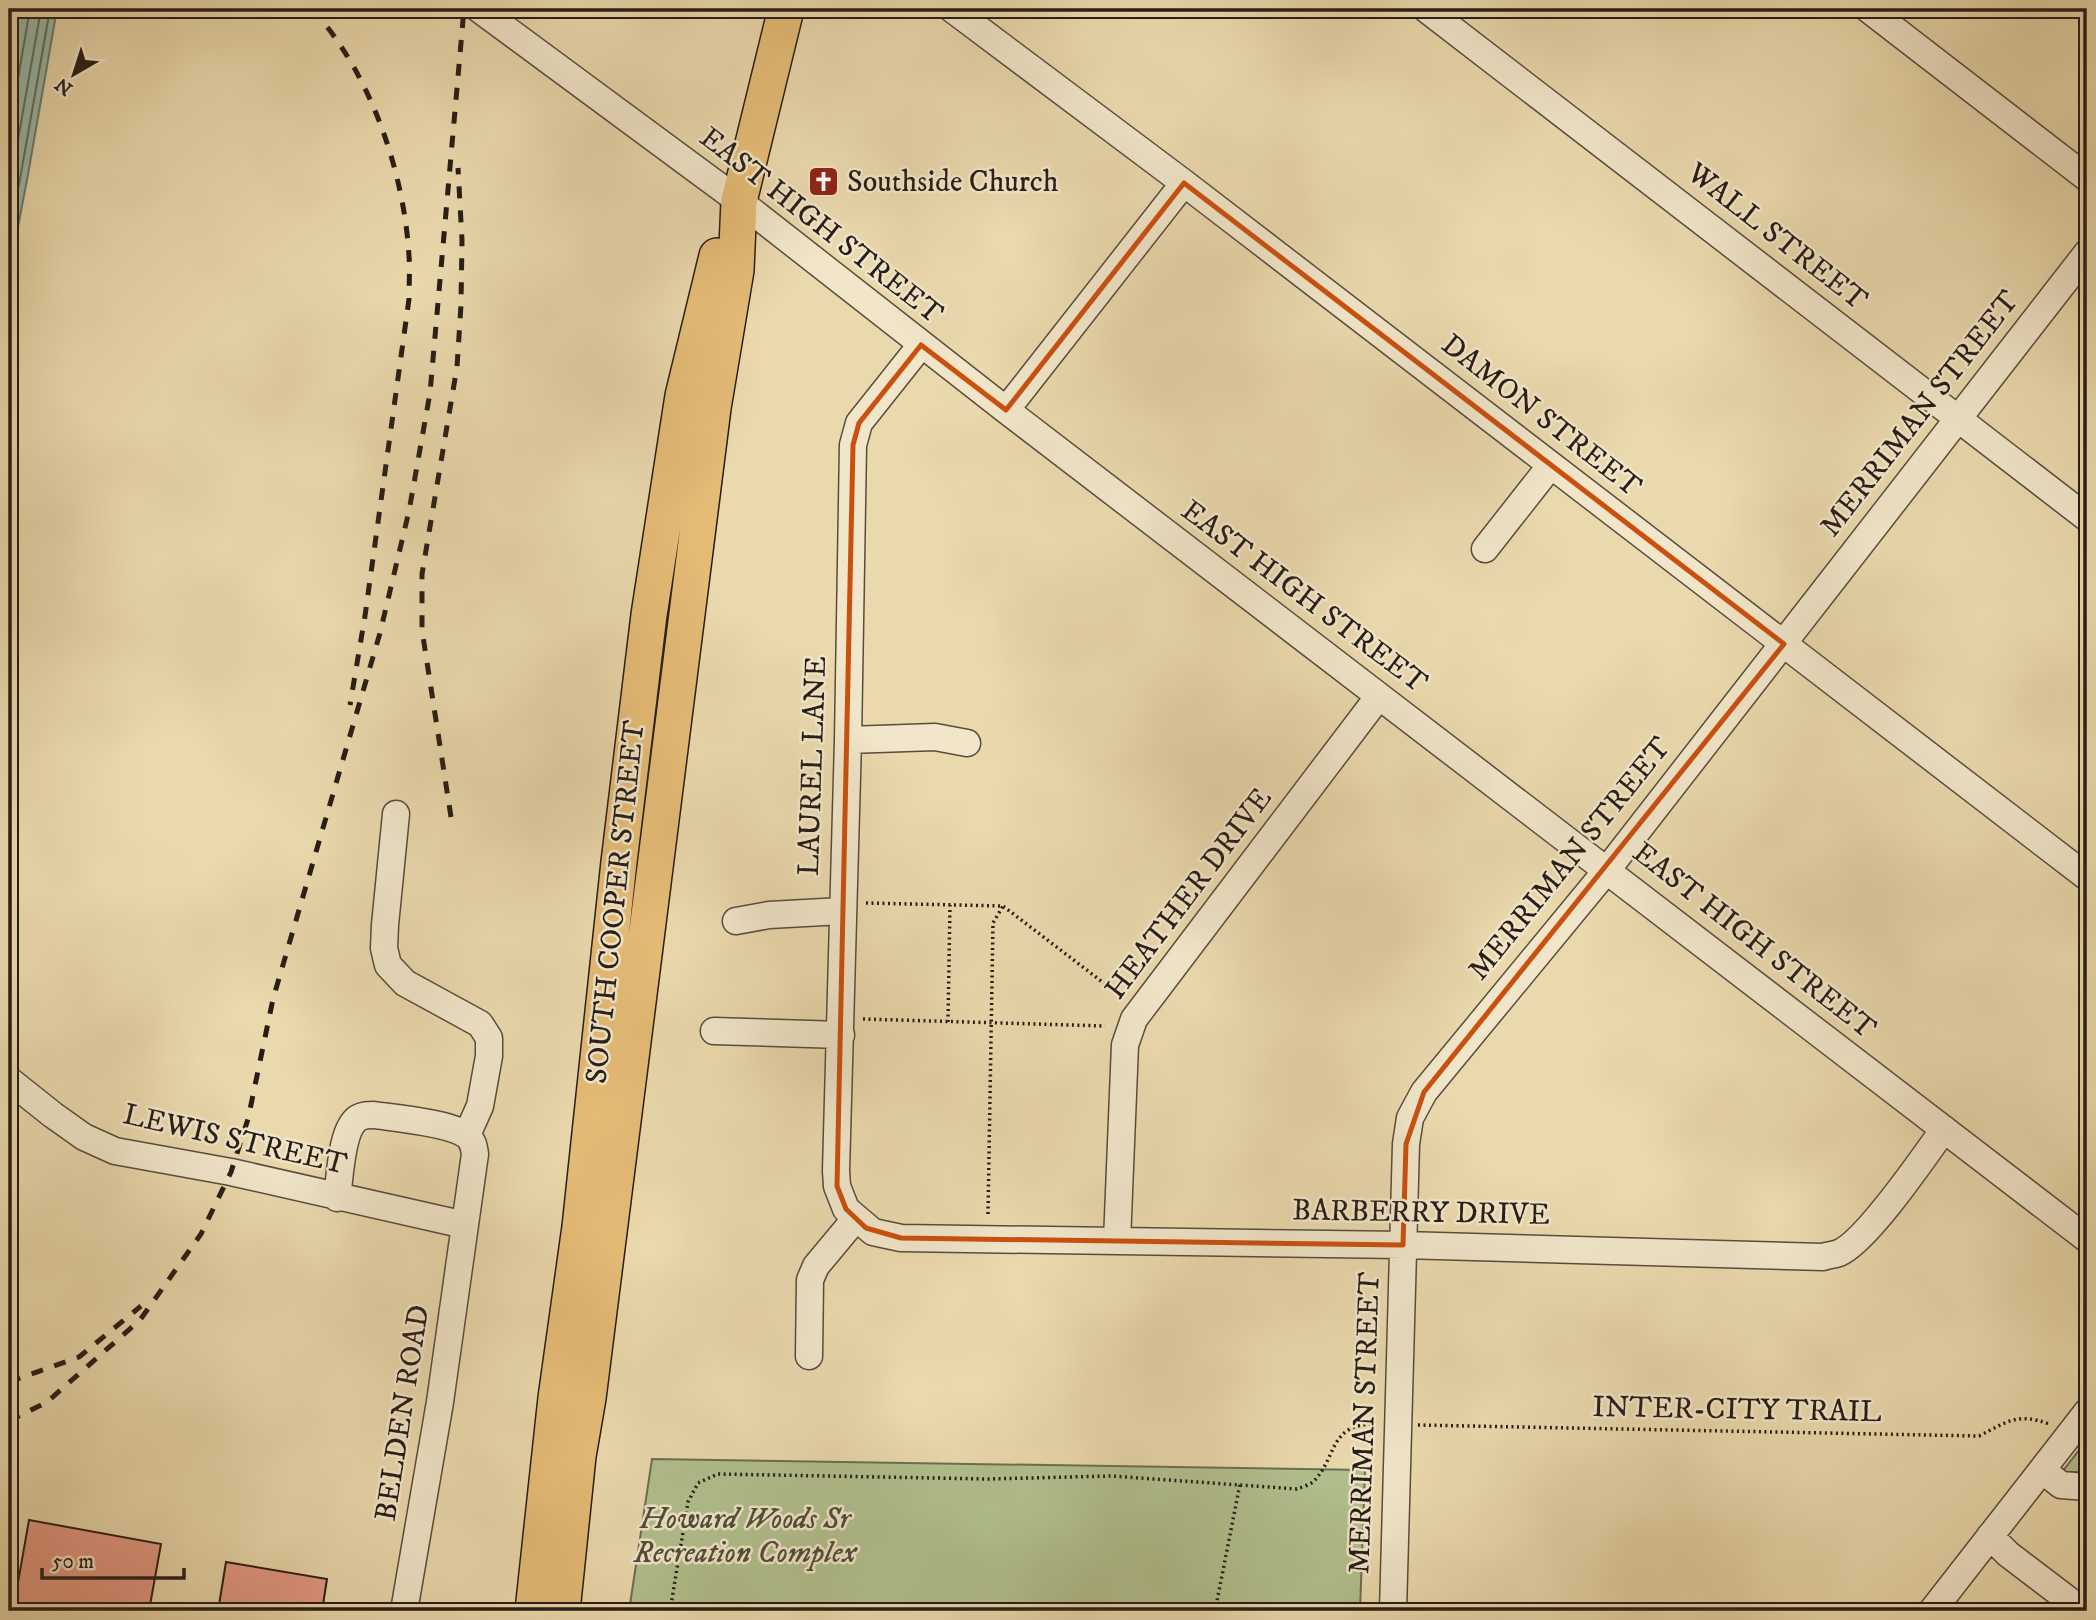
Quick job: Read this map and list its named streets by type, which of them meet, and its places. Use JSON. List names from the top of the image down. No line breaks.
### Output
{"streets":{"main road":["SOUTH COOPER STREET"],"street":["EAST HIGH STREET","WALL STREET","MERRIMAN STREET","DAMON STREET","LAUREL LANE","HEATHER DRIVE","LEWIS STREET","BARBERRY DRIVE","BELDEN ROAD"],"path":["INTER-CITY TRAIL"]},"crossings":[["EAST HIGH STREET","MERRIMAN STREET"],["EAST HIGH STREET","LAUREL LANE"],["EAST HIGH STREET","HEATHER DRIVE"],["EAST HIGH STREET","SOUTH COOPER STREET"],["EAST HIGH STREET","BARBERRY DRIVE"],["WALL STREET","MERRIMAN STREET"],["MERRIMAN STREET","DAMON STREET"],["MERRIMAN STREET","BARBERRY DRIVE"],["LAUREL LANE","BARBERRY DRIVE"],["HEATHER DRIVE","BARBERRY DRIVE"],["LEWIS STREET","BELDEN ROAD"]],"parks":["Howard Woods Sr Recreation Complex"],"places":{"church":["Southside Church"]},"scale_bar":"50 m","north":"bottom left"}
